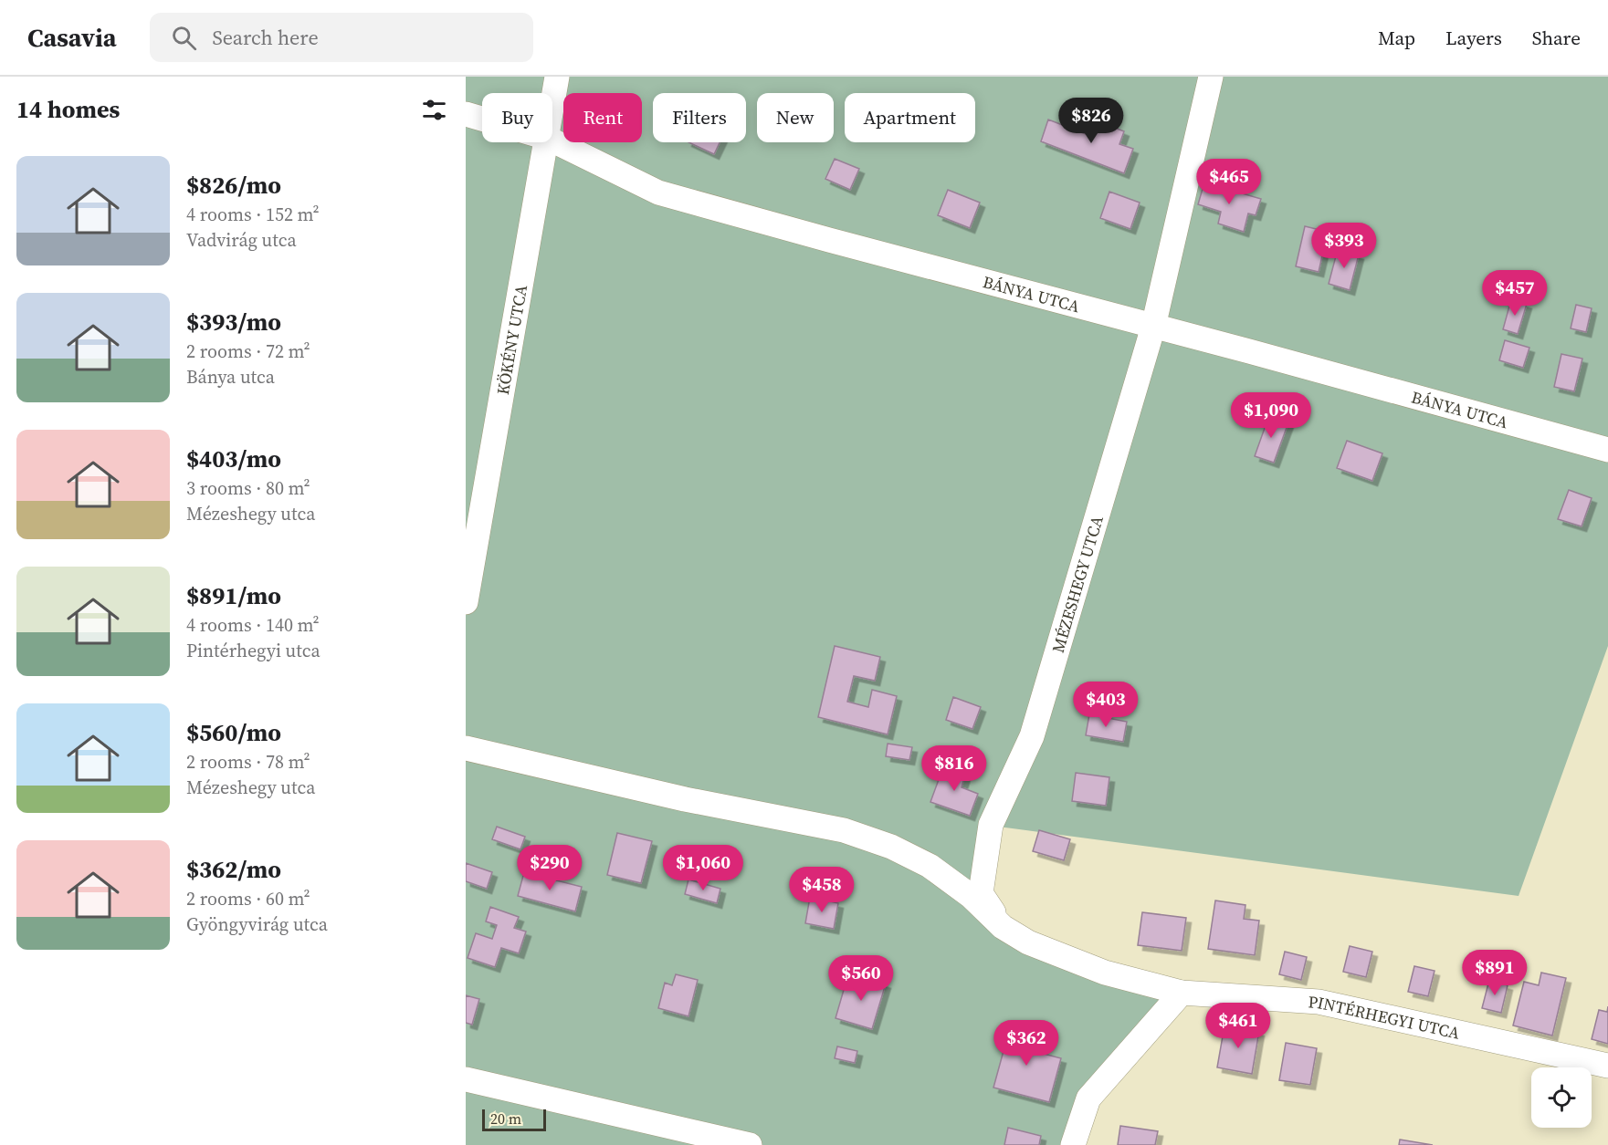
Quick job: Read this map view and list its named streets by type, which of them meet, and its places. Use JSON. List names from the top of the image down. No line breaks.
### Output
{"streets":{"street":["BÁNYA UTCA","KÖKÉNY UTCA","MÉZESHEGY UTCA","PINTÉRHEGYI UTCA"]},"crossings":[["BÁNYA UTCA","MÉZESHEGY UTCA"],["MÉZESHEGY UTCA","PINTÉRHEGYI UTCA"]],"scale_bar":"20 m","page":{"header":"Casavia","search":"Search here","nav":["Map","Layers","Share"],"heading":"14 homes","chip":["Buy","Rent","Filters","New","Apartment"],"price":["$826","$465","$393","$457","$1,090","$403","$816","$290","$1,060","$458","$891","$560","$461","$362"],"list":[{"name":"$826/mo","note":"4 rooms · 152 m² · Vadvirág utca"},{"name":"$393/mo","note":"2 rooms · 72 m² · Bánya utca"},{"name":"$403/mo","note":"3 rooms · 80 m² · Mézeshegy utca"},{"name":"$891/mo","note":"4 rooms · 140 m² · Pintérhegyi utca"},{"name":"$560/mo","note":"2 rooms · 78 m² · Mézeshegy utca"},{"name":"$362/mo","note":"2 rooms · 60 m² · Gyöngyvirág utca"}],"scale":"20 m"}}
